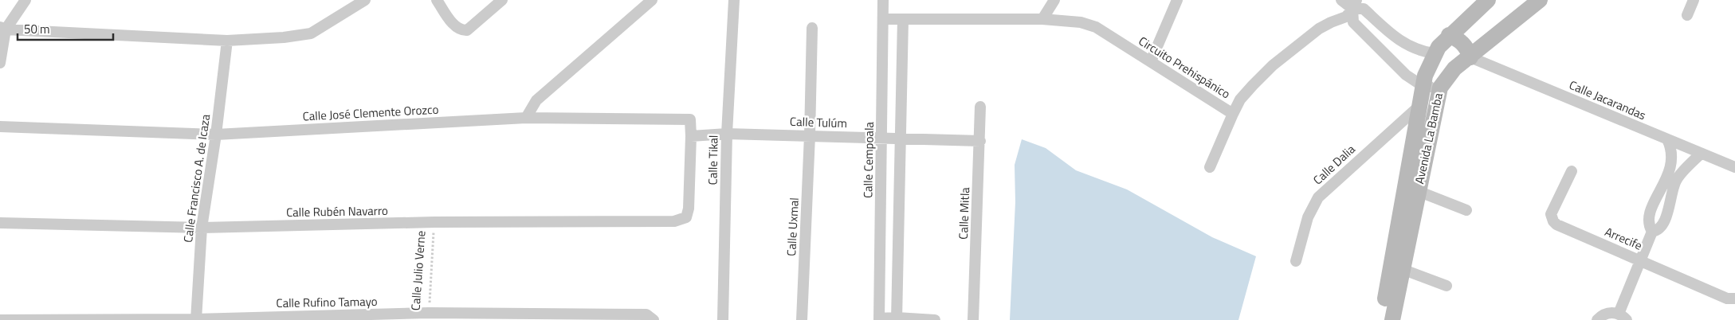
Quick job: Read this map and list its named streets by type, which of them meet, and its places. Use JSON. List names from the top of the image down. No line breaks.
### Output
{"streets":{"street":["Circuito Prehispánico","Calle Jacarandas","Calle José Clemente Orozco","Calle Tulúm","Avenida La Bamba","Calle Tikal","Calle Cempoala","Calle Dalia","Calle Francisco A. de Icaza","Calle Rubén Navarro","Calle Mitla","Calle Uxmal","Arrecife","Calle Rufino Tamayo"],"path":["Calle Julio Verne"]},"crossings":[["Circuito Prehispánico","Calle Cempoala"],["Calle Jacarandas","Avenida La Bamba"],["Calle José Clemente Orozco","Calle Francisco A. de Icaza"],["Calle José Clemente Orozco","Calle Rubén Navarro"],["Calle Tulúm","Calle Tikal"],["Calle Tulúm","Calle Cempoala"],["Calle Tulúm","Calle Mitla"],["Calle Tulúm","Calle Uxmal"],["Avenida La Bamba","Calle Dalia"],["Calle Francisco A. de Icaza","Calle Rubén Navarro"],["Calle Francisco A. de Icaza","Calle Rufino Tamayo"],["Calle Rubén Navarro","Calle Julio Verne"],["Calle Julio Verne","Calle Rufino Tamayo"]],"scale_bar":"50 m"}
